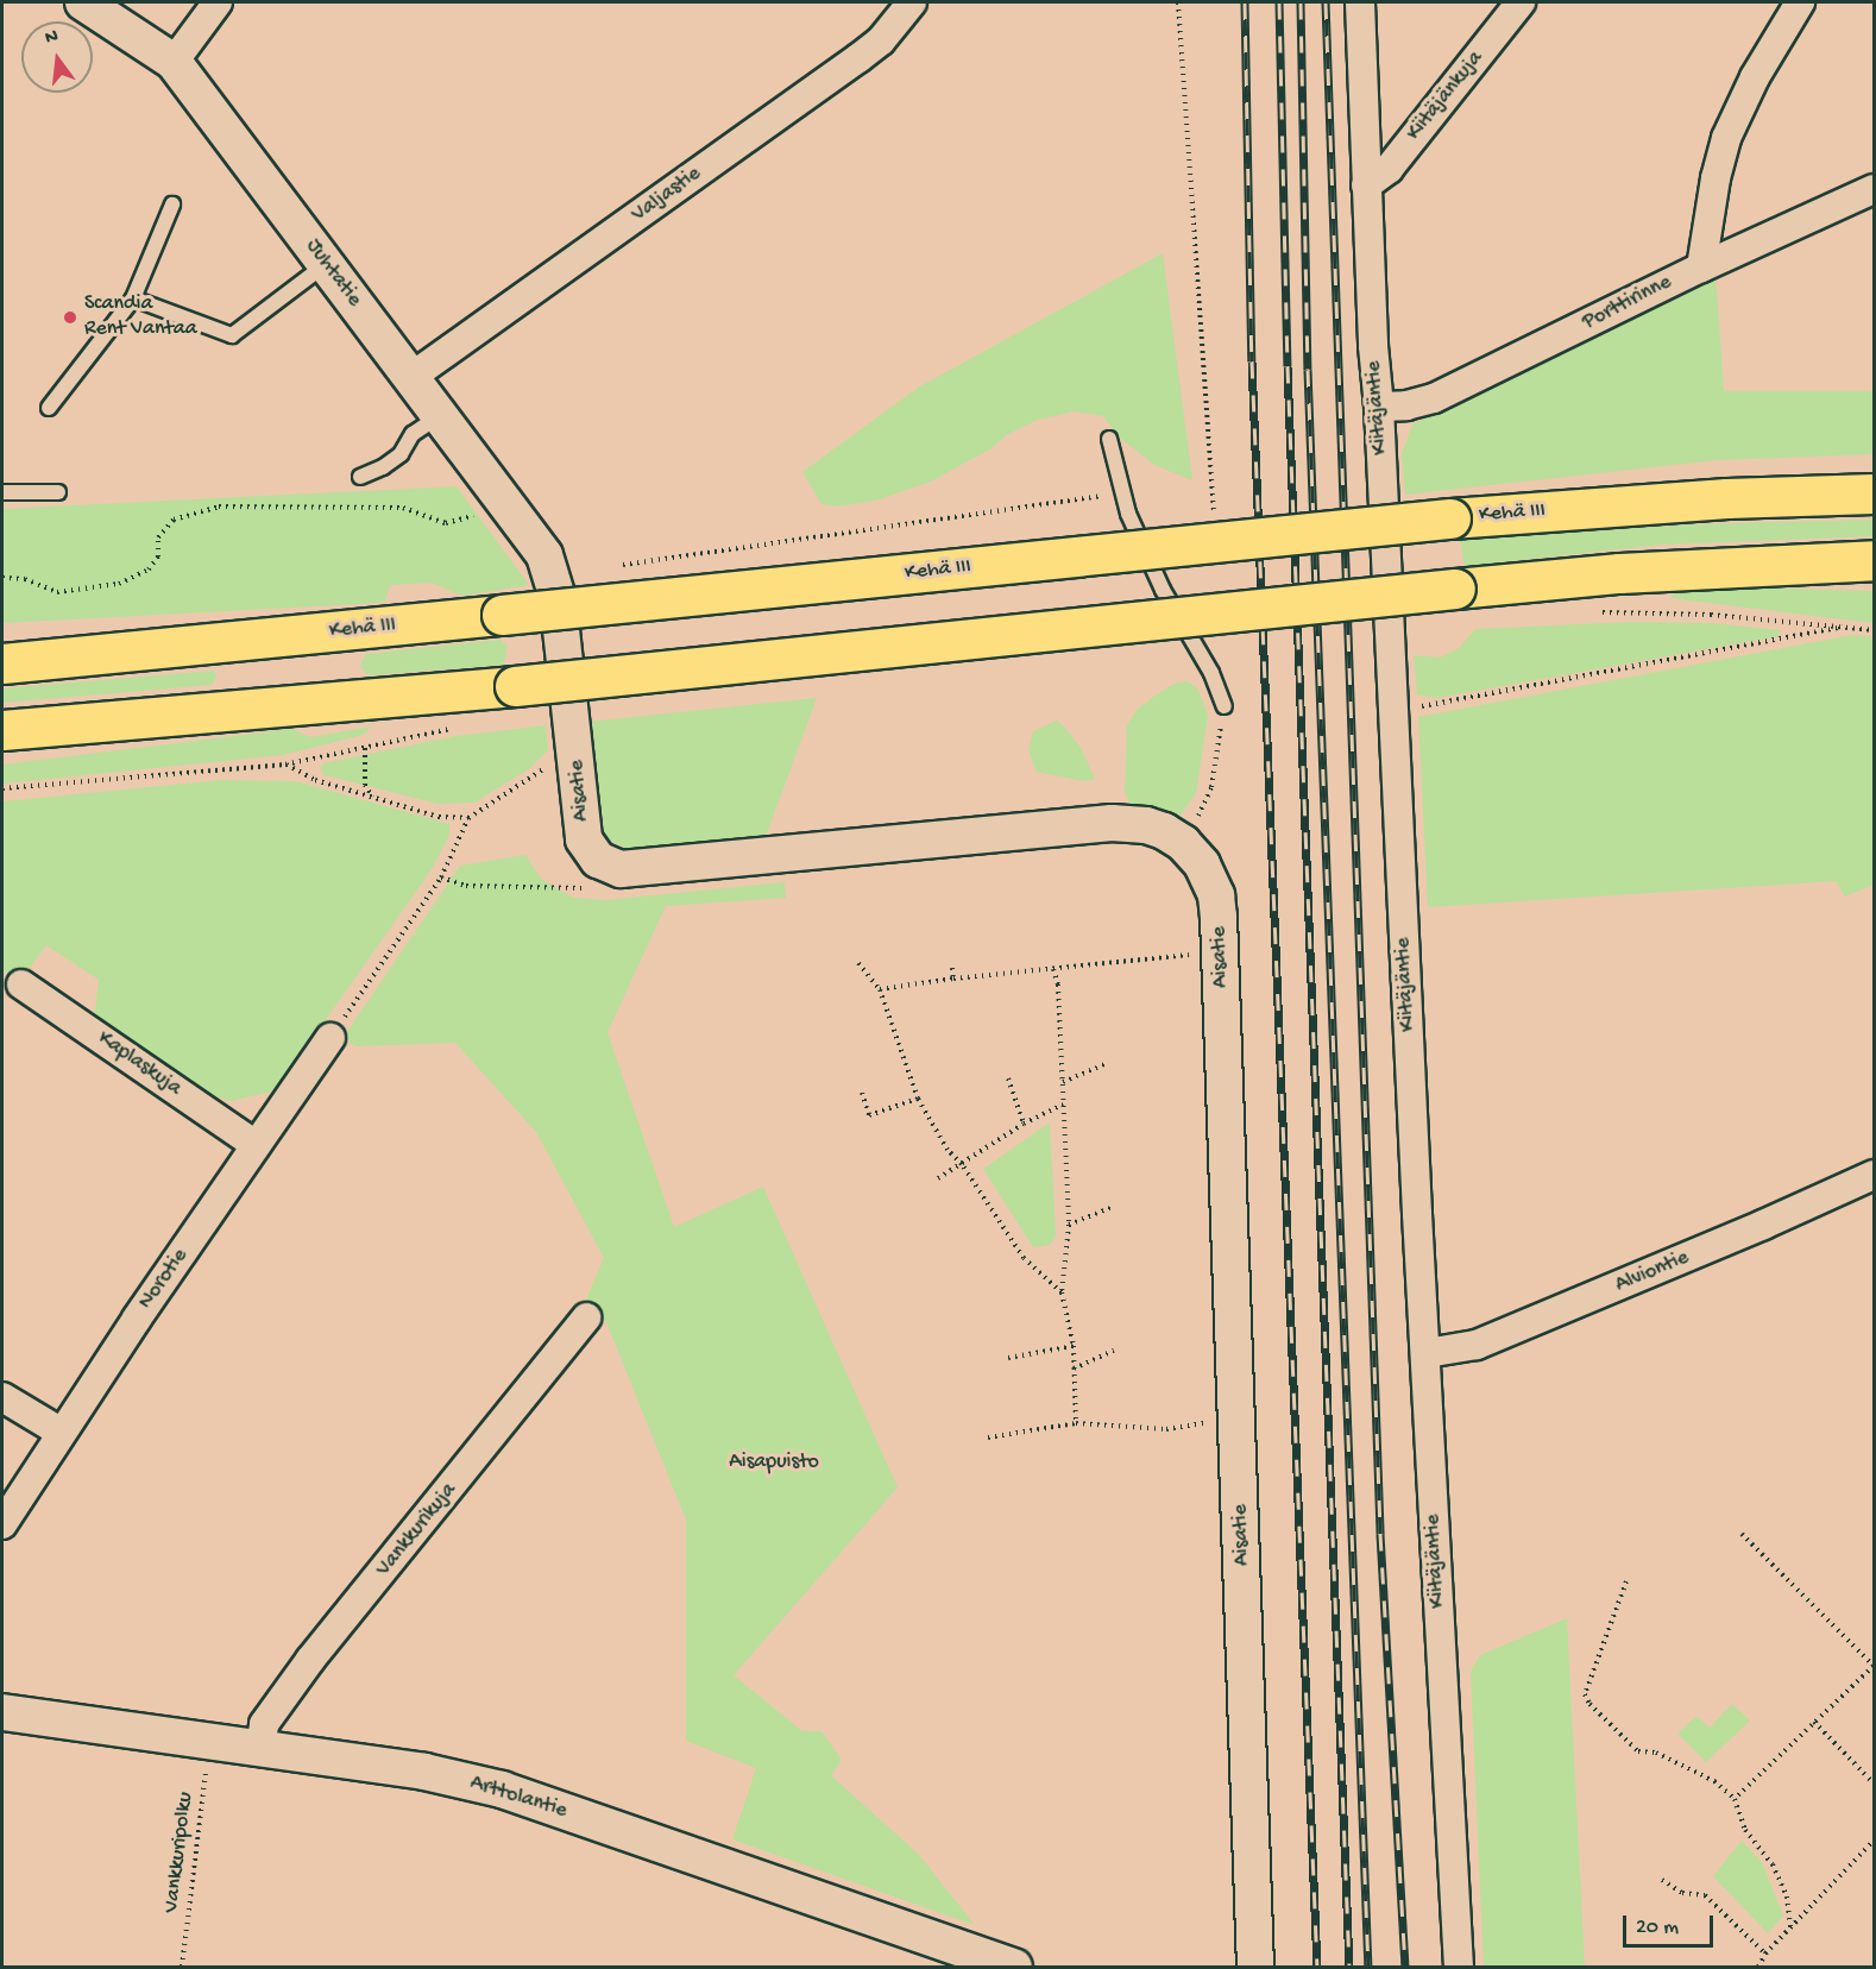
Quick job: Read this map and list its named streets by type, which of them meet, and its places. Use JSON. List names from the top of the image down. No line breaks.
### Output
{"streets":{"highway":["Kehä III"],"street":["Kiitäjänkuja","Valjastie","Juhtatie","Porttirinne","Kiitäjäntie","Aisatie","Kaplaskuja","Alviontie","Norotie","Vankkurikuja","Arttolantie"],"path":["Vankkuripolku"]},"crossings":[["Kiitäjänkuja","Kiitäjäntie"],["Valjastie","Juhtatie"],["Juhtatie","Aisatie"],["Porttirinne","Kiitäjäntie"],["Kiitäjäntie","Alviontie"],["Kaplaskuja","Norotie"],["Vankkurikuja","Arttolantie"],["Arttolantie","Vankkuripolku"]],"parks":["Aisapuisto"],"places":["Scandia Rent Vantaa"],"scale_bar":"20 m","north":"top"}
